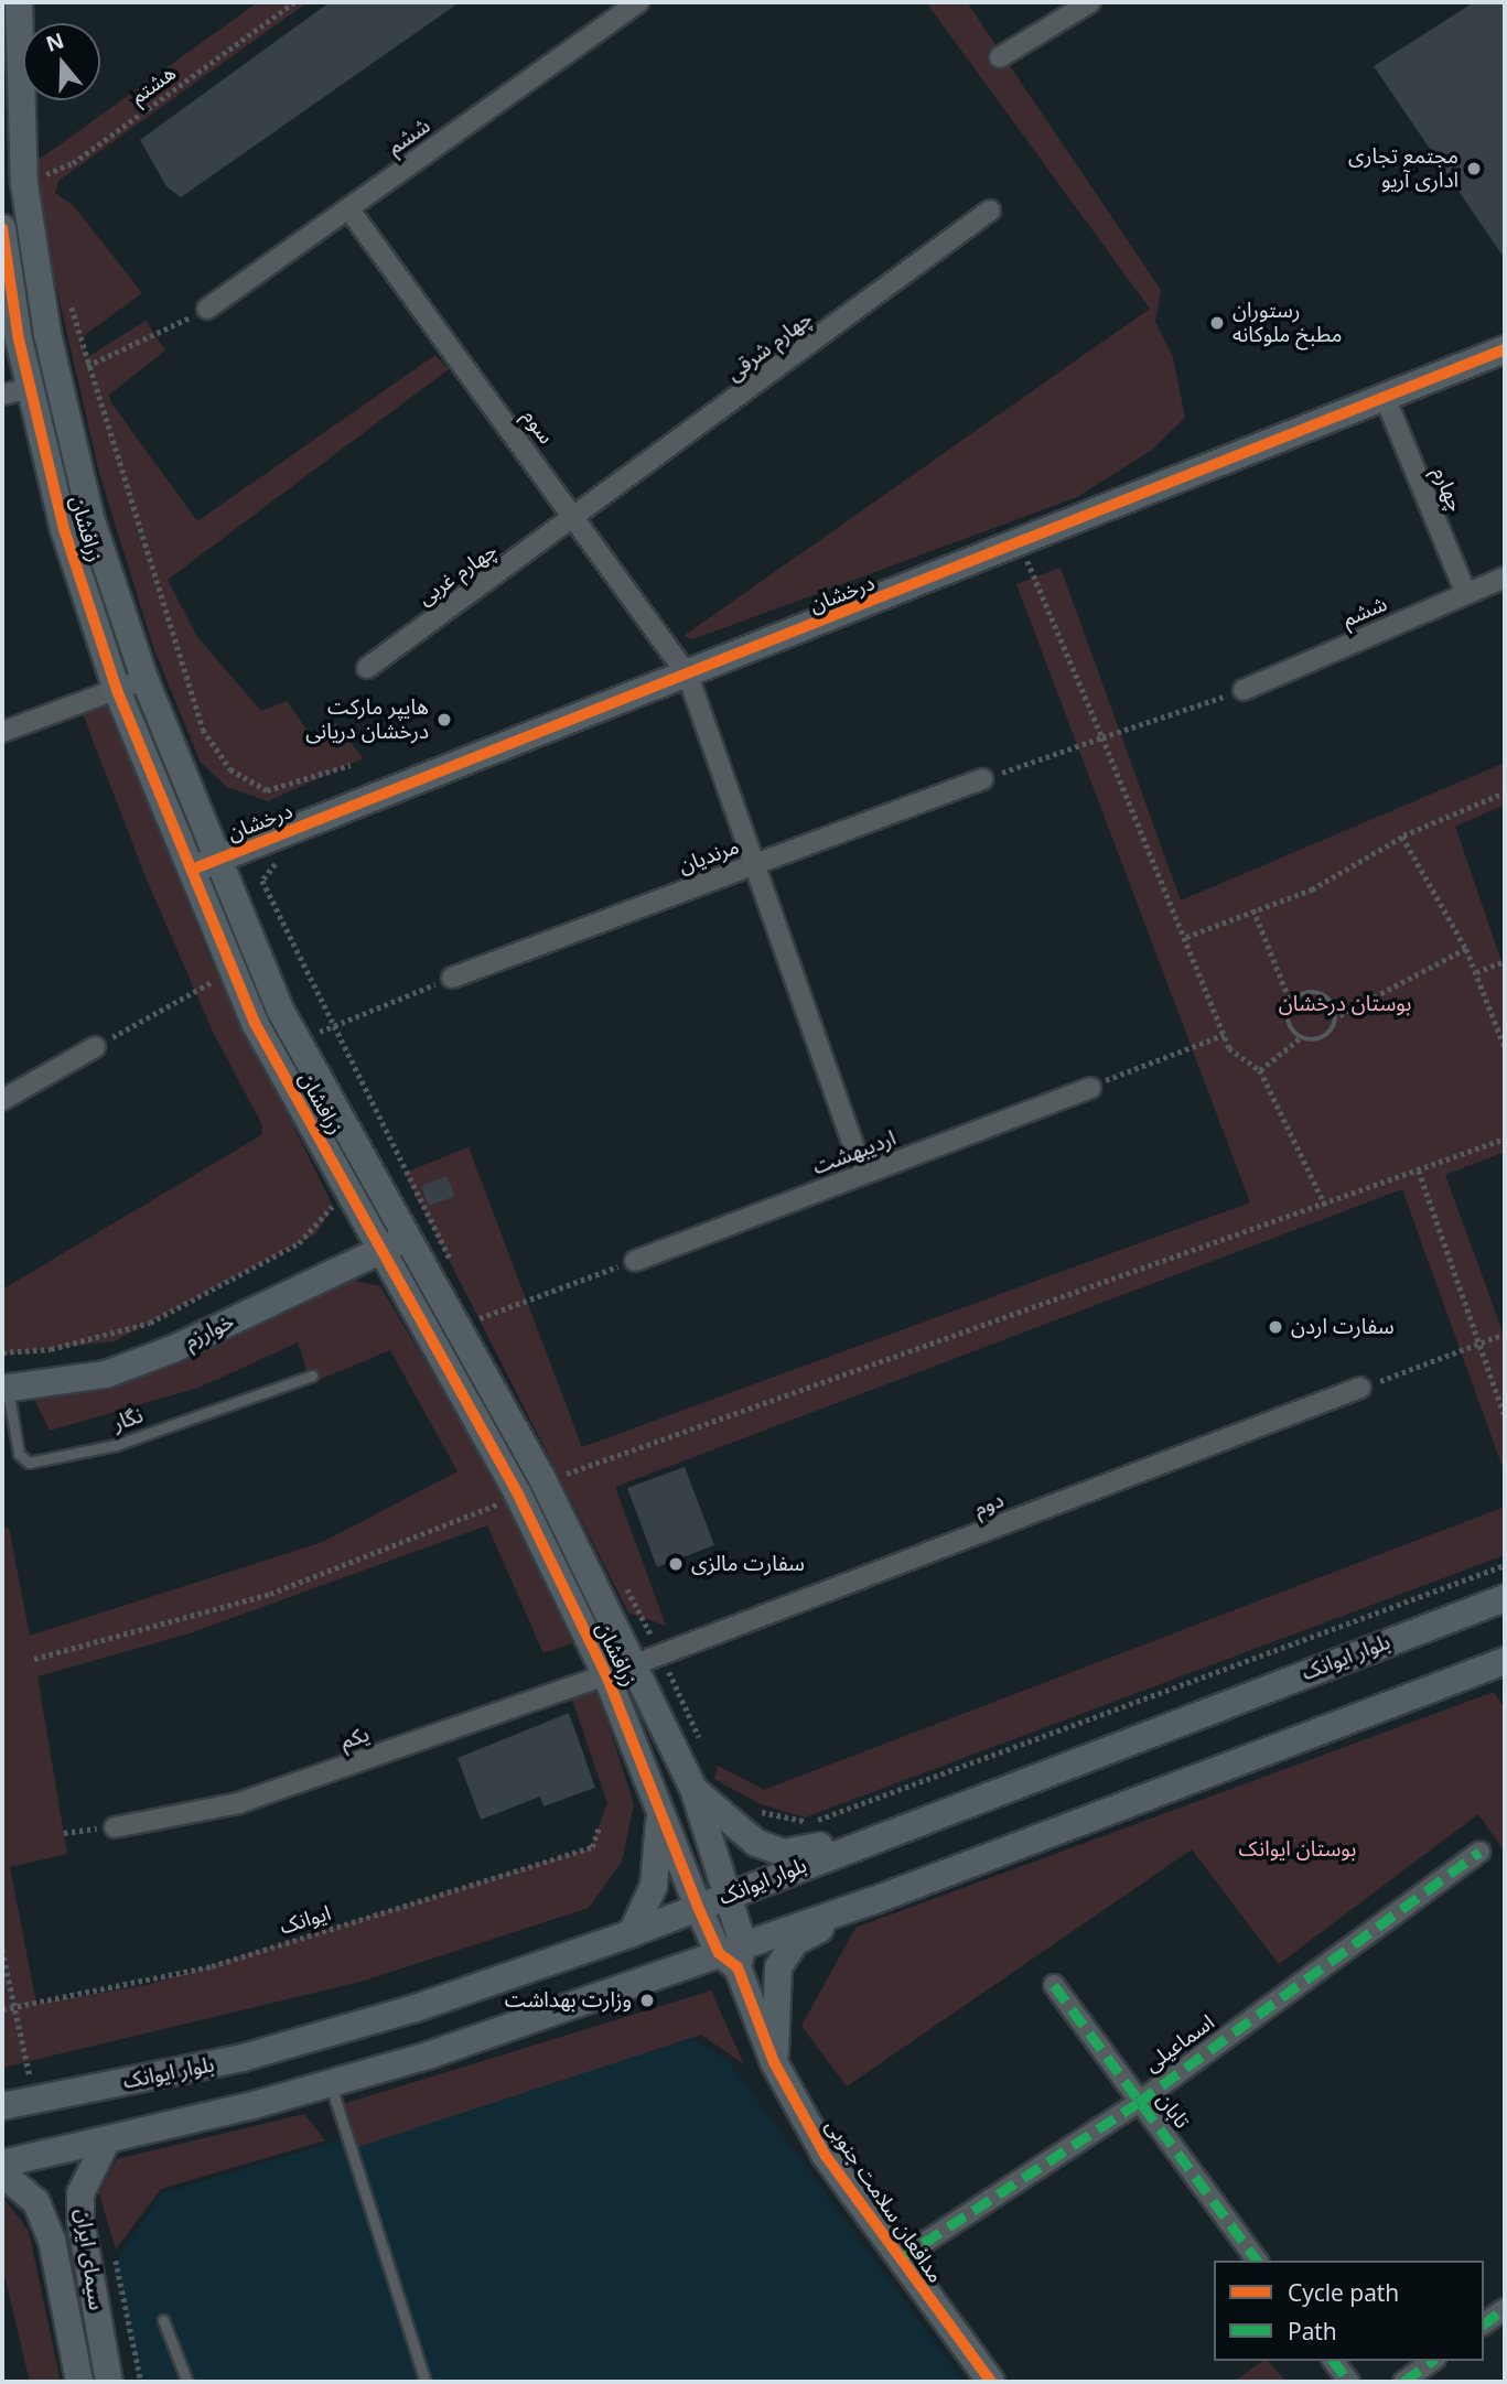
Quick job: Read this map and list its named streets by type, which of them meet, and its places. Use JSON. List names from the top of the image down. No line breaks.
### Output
{"streets":{"street":["ششم","چهارم شرقی","سوم","چهارم","زرافشان","چهارم غربی","درخشان","مرنديان","اردیبهشت","خوارزم","دوم","بلوار ایوانک","یکم","اسماعیلی","تابان","مدافعان سلامت جنوبی","سیمای ایران"],"lane":["نگار"],"path":["هشتم","ایوانک"]},"crossings":[["هشتم","زرافشان"],["ششم","سوم"],["ششم","چهارم"],["چهارم شرقی","سوم"],["چهارم شرقی","چهارم غربی"],["سوم","چهارم غربی"],["سوم","درخشان"],["سوم","مرنديان"],["سوم","اردیبهشت"],["چهارم","درخشان"],["زرافشان","درخشان"],["زرافشان","خوارزم"],["زرافشان","دوم"],["زرافشان","بلوار ایوانک"],["زرافشان","یکم"],["زرافشان","مدافعان سلامت جنوبی"],["خوارزم","نگار"],["دوم","یکم"],["اسماعیلی","تابان"],["اسماعیلی","مدافعان سلامت جنوبی"]],"parks":["بوستان درخشان","بوستان ایوانک"],"places":["مجتمع تجاری اداری آريو","رستوران مطبخ ملوکانه","هایپر مارکت درخشان دریانی","سفارت اردن","سفارت مالزی","وزارت بهداشت"],"legend":["Cycle path","Path"],"north":"top"}
